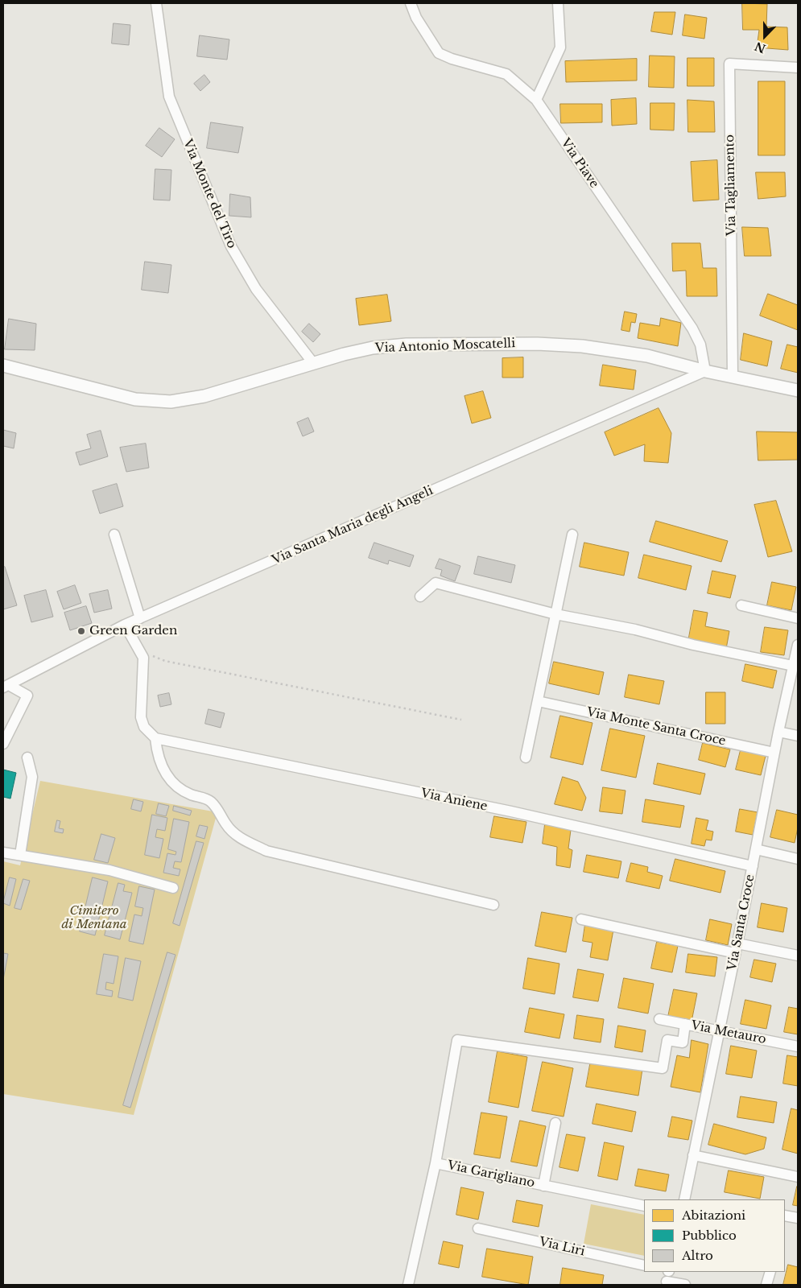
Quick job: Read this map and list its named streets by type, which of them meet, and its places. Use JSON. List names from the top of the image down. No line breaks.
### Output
{"streets":{"street":["Via Piave","Via Tagliamento","Via Monte del Tiro","Via Antonio Moscatelli","Via Santa Maria degli Angeli","Via Monte Santa Croce","Via Aniene","Via Santa Croce","Via Metauro","Via Garigliano","Via Liri"]},"crossings":[["Via Piave","Via Antonio Moscatelli"],["Via Piave","Via Santa Maria degli Angeli"],["Via Tagliamento","Via Antonio Moscatelli"],["Via Monte del Tiro","Via Antonio Moscatelli"],["Via Antonio Moscatelli","Via Santa Maria degli Angeli"],["Via Monte Santa Croce","Via Santa Croce"],["Via Aniene","Via Santa Croce"],["Via Santa Croce","Via Metauro"]],"parks":["Cimitero di Mentana"],"places":["Green Garden"],"legend":["Abitazioni","Pubblico","Altro"],"north":"bottom"}
